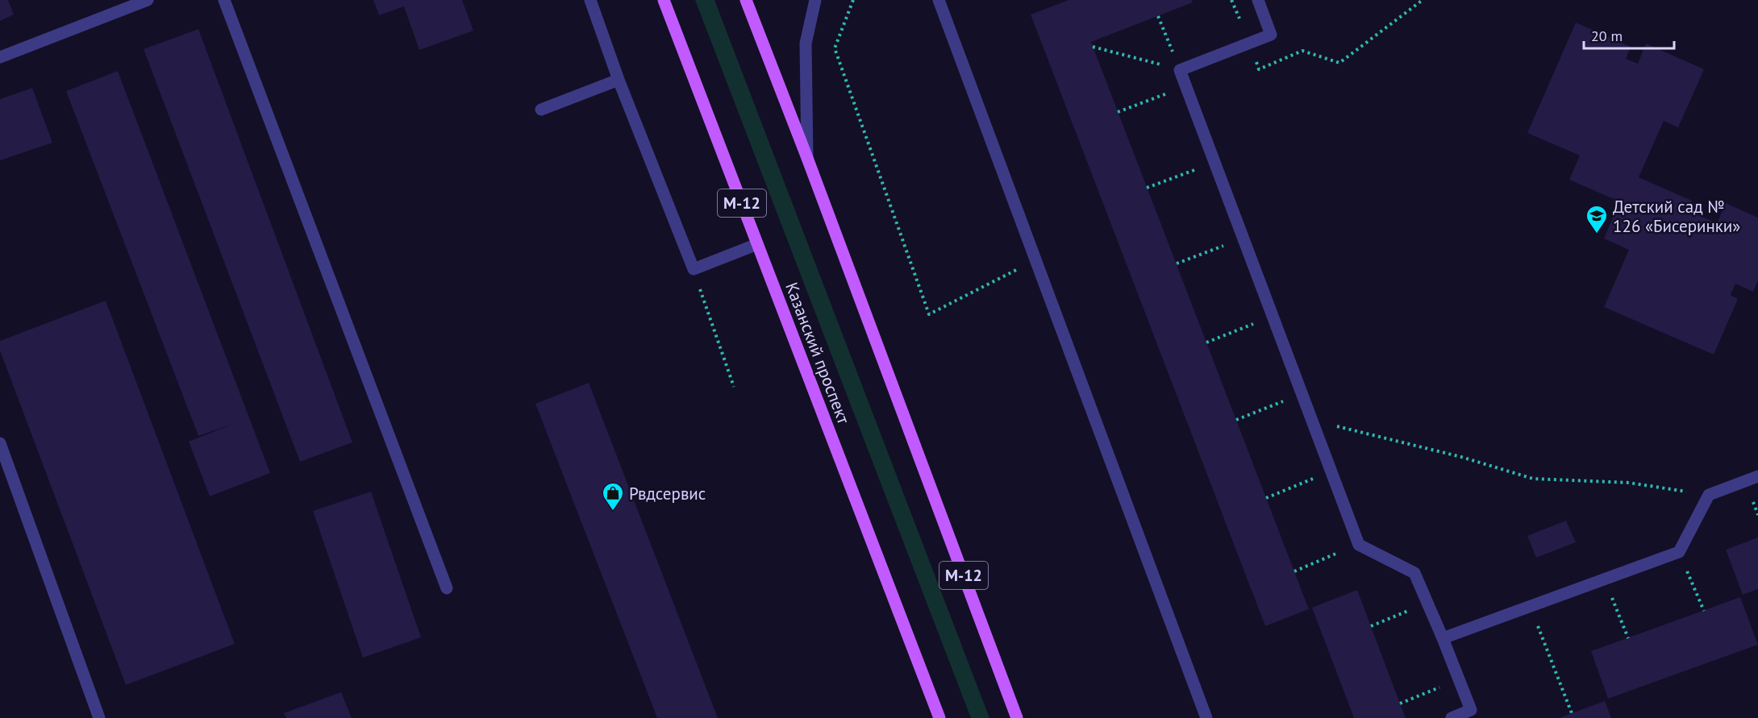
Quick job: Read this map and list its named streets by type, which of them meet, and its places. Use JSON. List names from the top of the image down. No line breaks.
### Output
{"streets":{"main road":["М-12","Казанский проспект"]},"places":{"school or university":["Детский сад № 126 «Бисеринки»"],"shop":["Рвдсервис"]},"scale_bar":"20 m"}
